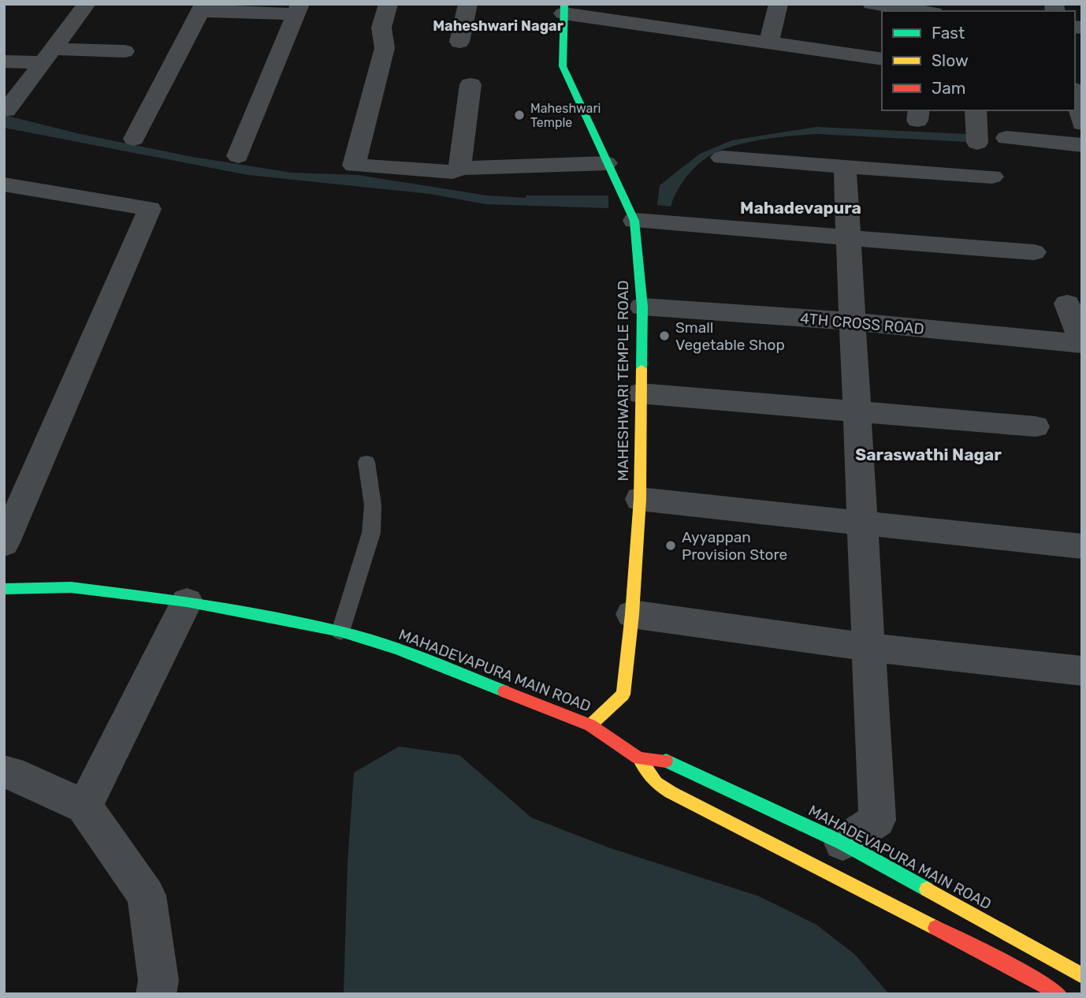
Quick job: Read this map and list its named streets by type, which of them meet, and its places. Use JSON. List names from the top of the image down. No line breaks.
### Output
{"streets":{"street":["4TH CROSS ROAD","MAHESHWARI TEMPLE ROAD","MAHADEVAPURA MAIN ROAD"]},"crossings":[["4TH CROSS ROAD","MAHESHWARI TEMPLE ROAD"],["MAHESHWARI TEMPLE ROAD","MAHADEVAPURA MAIN ROAD"]],"districts":["Maheshwari Nagar","Mahadevapura","Saraswathi Nagar"],"places":["Maheshwari Temple","Small Vegetable Shop","Ayyappan Provision Store"],"legend":["Fast","Slow","Jam"]}
